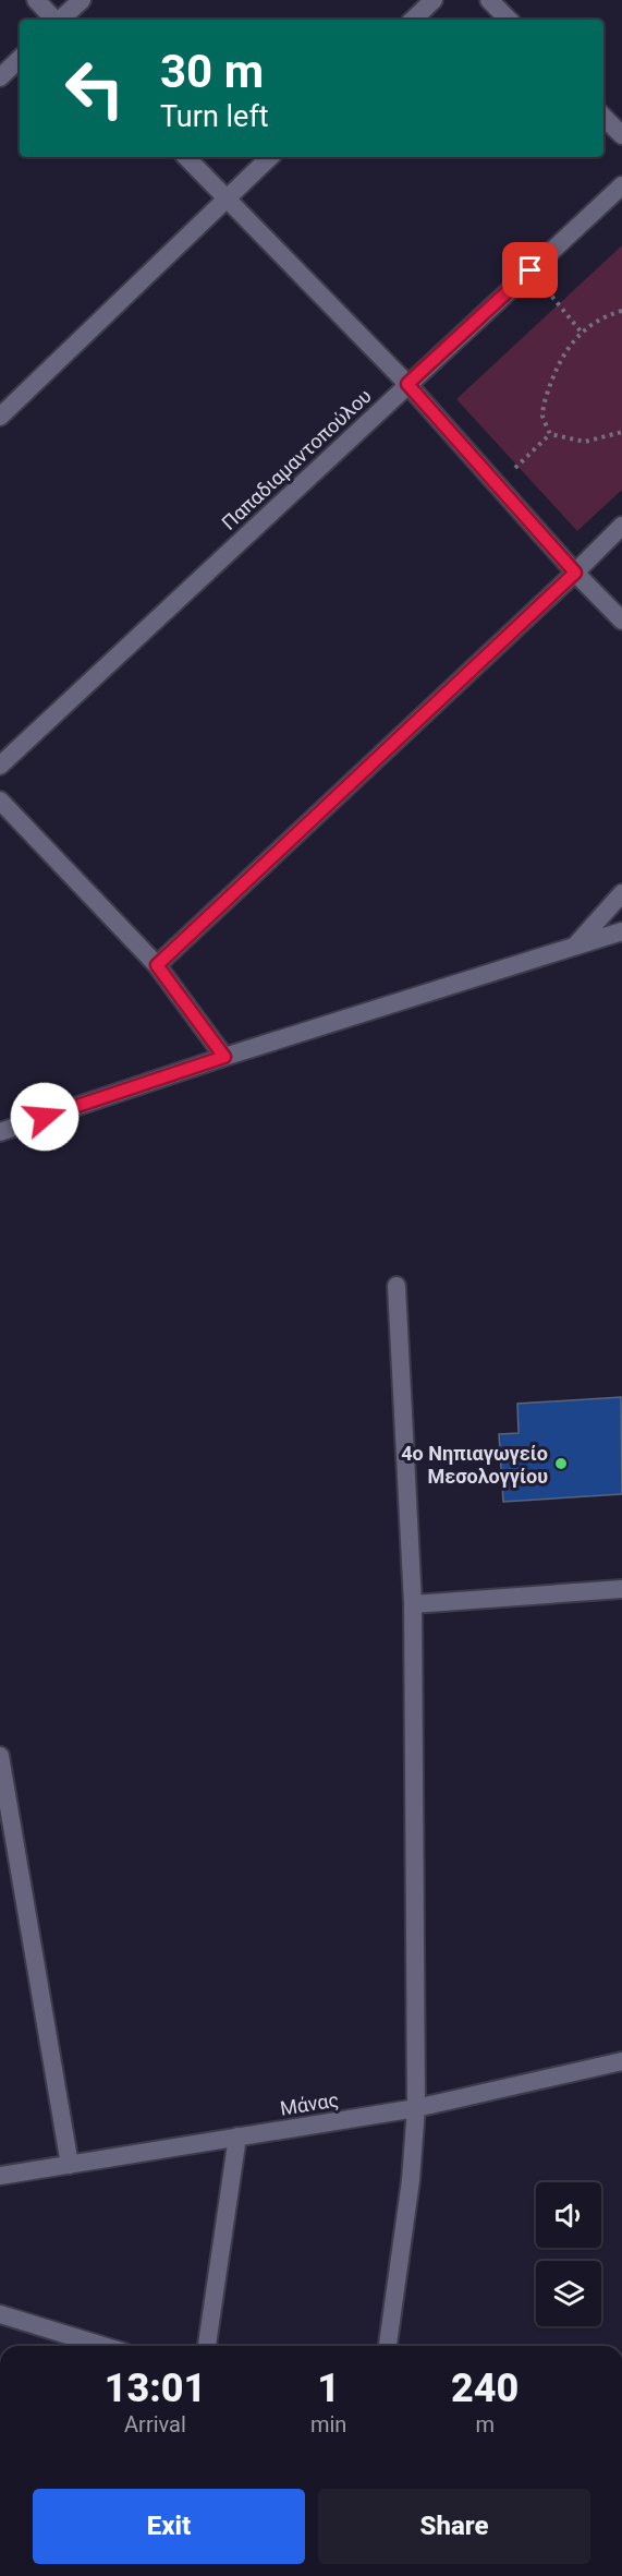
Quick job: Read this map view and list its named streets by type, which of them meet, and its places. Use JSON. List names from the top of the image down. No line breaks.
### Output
{"streets":{"street":["Παπαδιαμαντοπούλου","Μάνας"]},"places":["4ο Νηπιαγωγείο Μεσολογγίου"],"page":{"turn":["30 m","Turn left"],"eta":["13:01","Arrival","1","min","240","m"],"buttons":["Exit","Share"]}}
